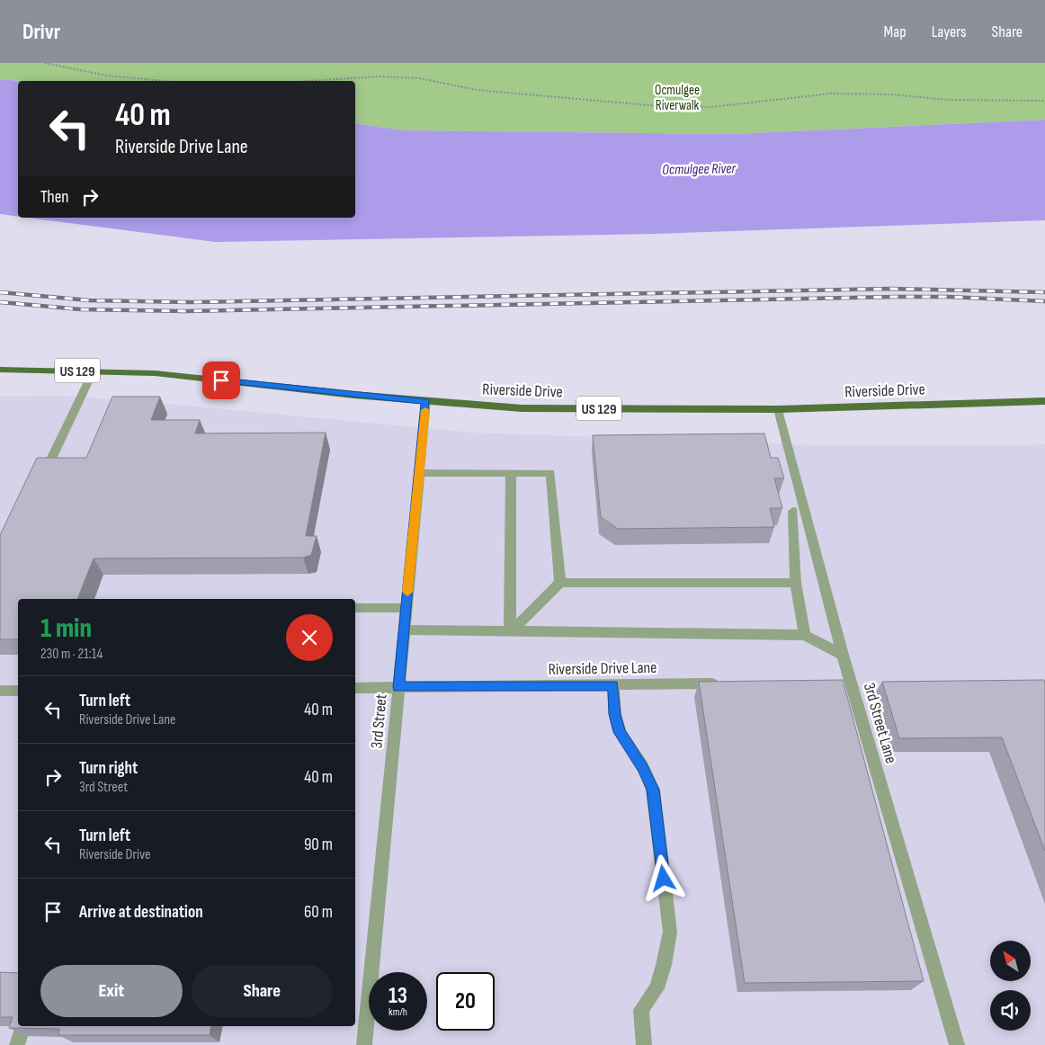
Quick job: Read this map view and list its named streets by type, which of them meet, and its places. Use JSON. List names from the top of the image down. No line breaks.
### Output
{"streets":{"main road":["US 129","Riverside Drive"],"street":["Riverside Drive Lane","3rd Street","3rd Street Lane"]},"crossings":[["Riverside Drive","3rd Street"],["Riverside Drive","3rd Street Lane"],["Riverside Drive Lane","3rd Street"]],"water":["Ocmulgee River"],"parks":["Ocmulgee Riverwalk"],"north":"top left","page":{"header":"Drivr","nav":["Map","Layers","Share"],"turn":["40 m","Riverside Drive Lane"],"then":"Then","heading":["1 min","230 m · 21:14"],"list":[{"name":"Turn left","note":"Riverside Drive Lane","value":"40 m"},{"name":"Turn right","note":"3rd Street","value":"40 m"},{"name":"Turn left","note":"Riverside Drive","value":"90 m"},{"name":"Arrive at destination","value":"60 m"}],"buttons":["Exit","Share"],"speed":"13 km/h","limit":"20"}}
